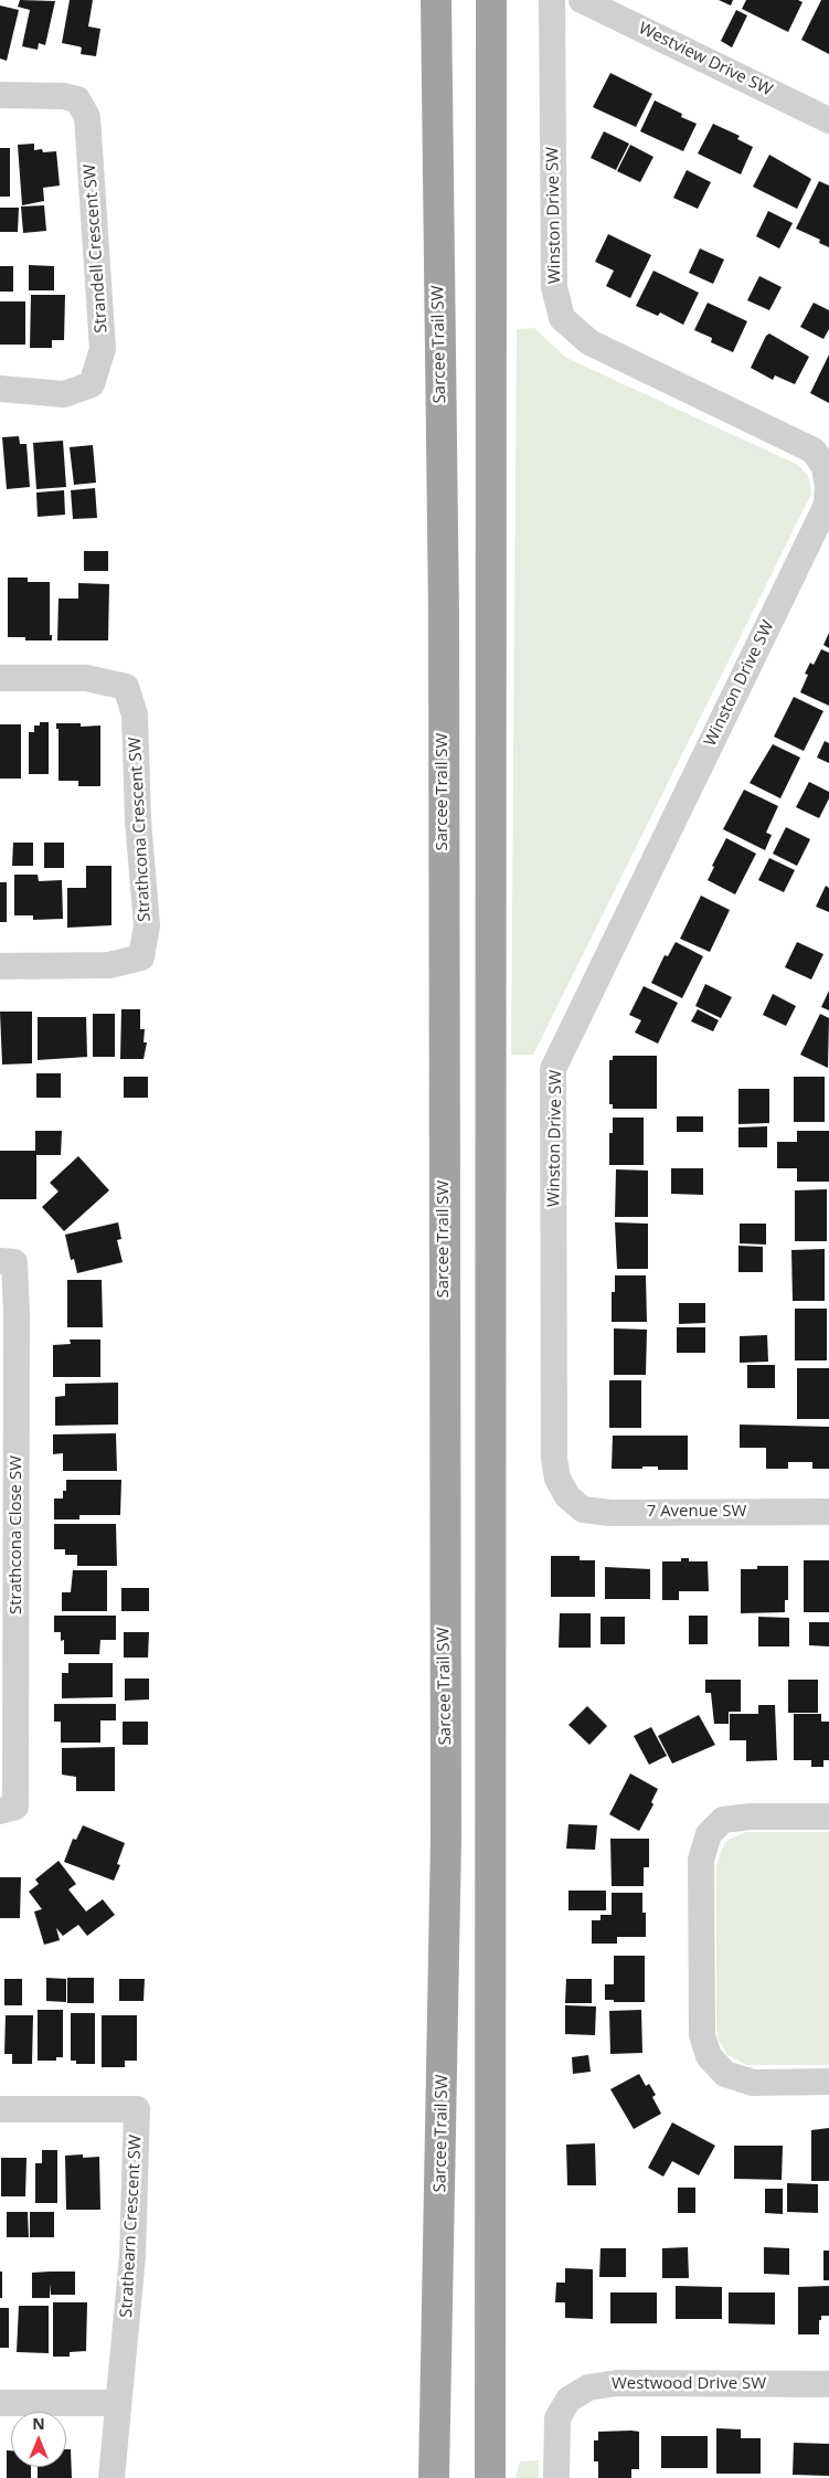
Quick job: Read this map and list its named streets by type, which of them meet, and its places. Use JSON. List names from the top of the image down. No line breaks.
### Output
{"streets":{"highway":["Sarcee Trail SW"],"street":["Westview Drive SW","Winston Drive SW","Strandell Crescent SW","Strathcona Crescent SW","7 Avenue SW","Strathcona Close SW","Strathearn Crescent SW","Westwood Drive SW"]},"crossings":[["Winston Drive SW","7 Avenue SW"]],"north":"top"}
